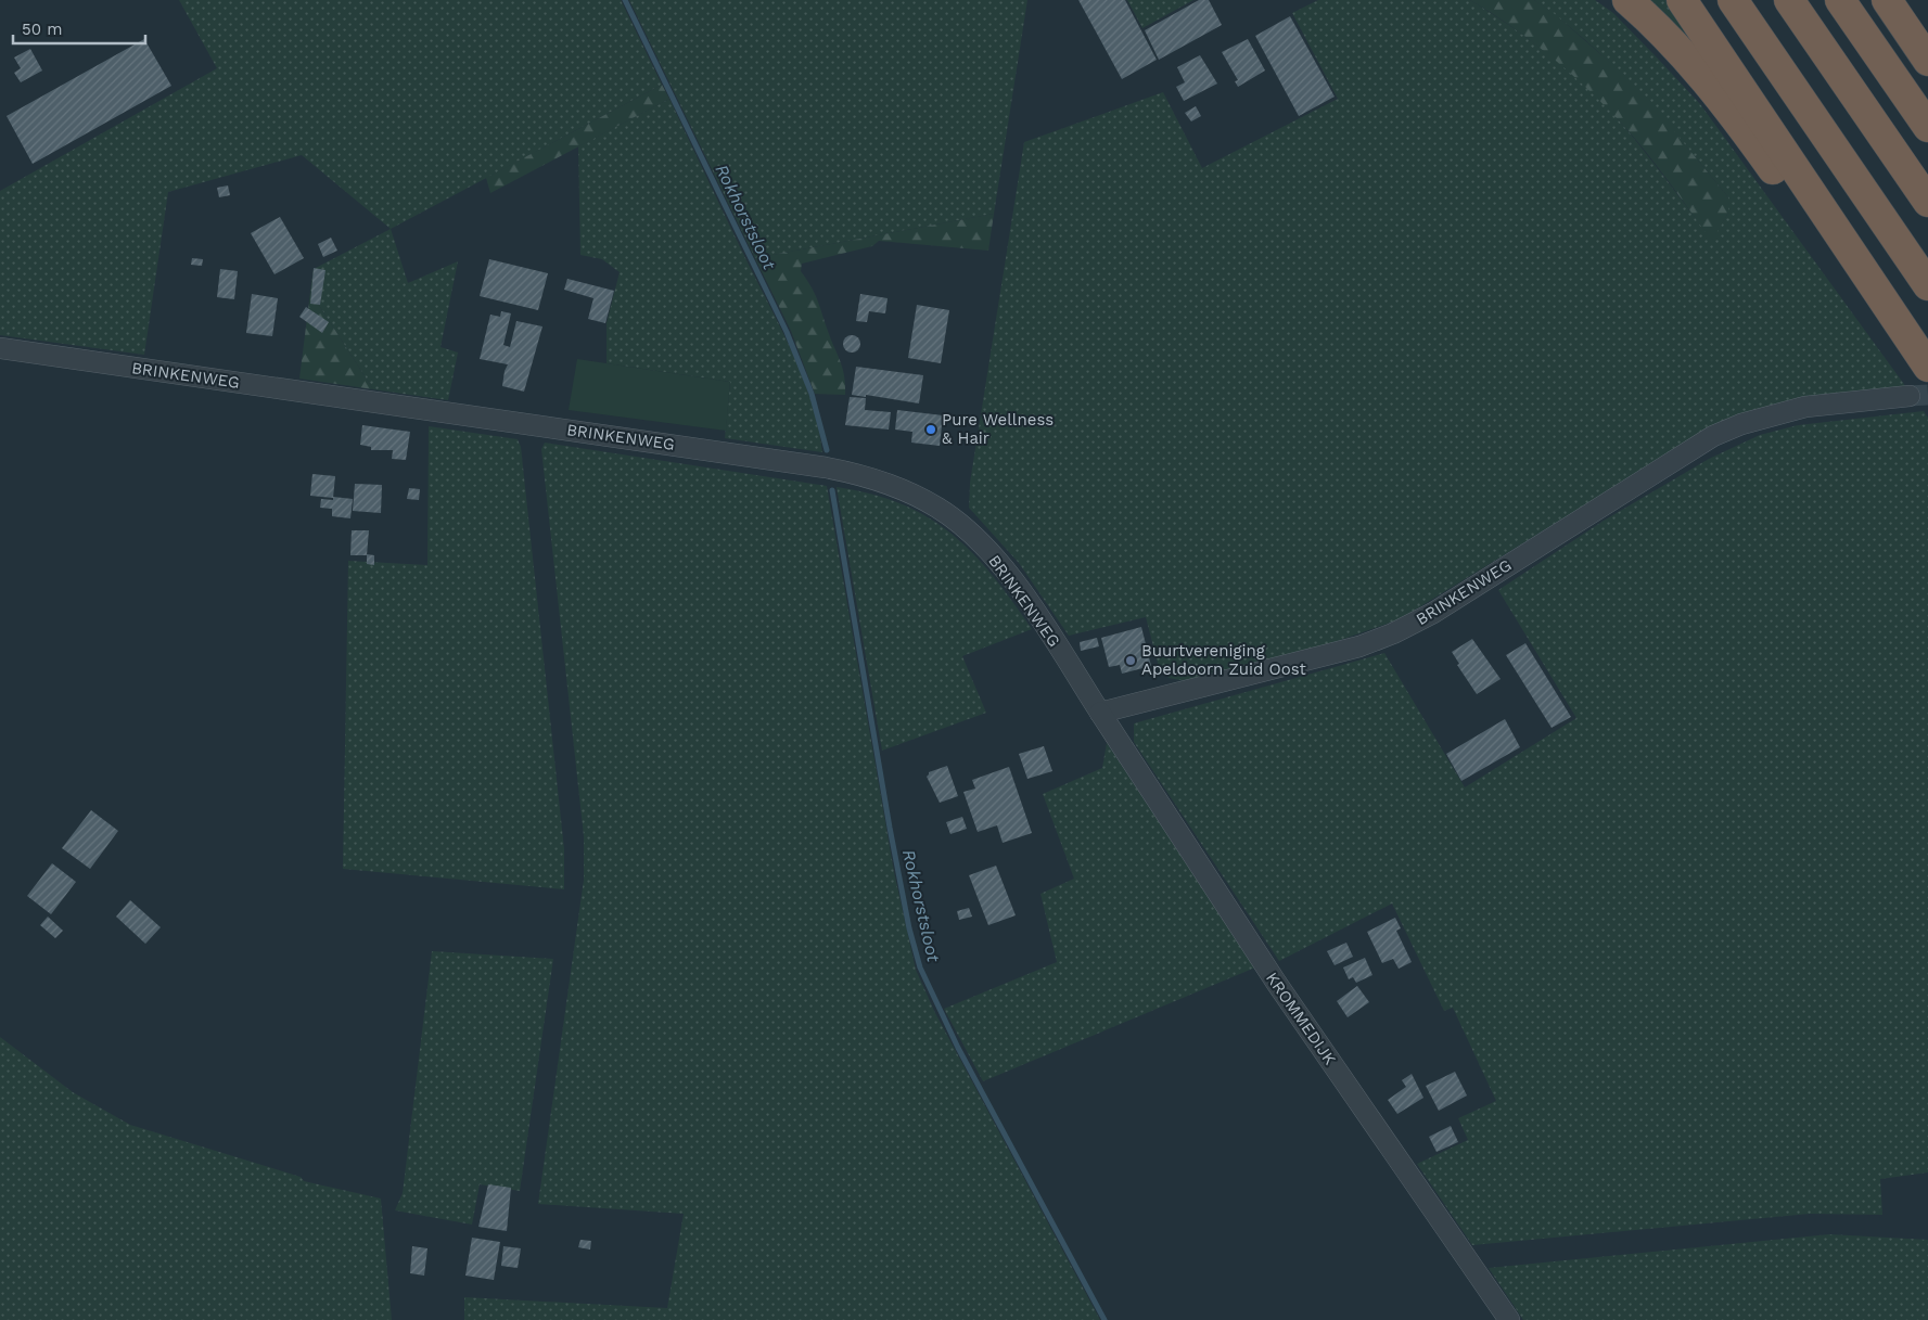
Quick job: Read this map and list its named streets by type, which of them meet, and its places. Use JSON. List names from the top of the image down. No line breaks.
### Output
{"streets":{"street":["BRINKENWEG","KROMMEDIJK"]},"crossings":[["BRINKENWEG","KROMMEDIJK"]],"water":["Rokhorstsloot"],"places":["Pure Wellness & Hair","Buurtvereniging Apeldoorn Zuid Oost"],"scale_bar":"50 m"}
